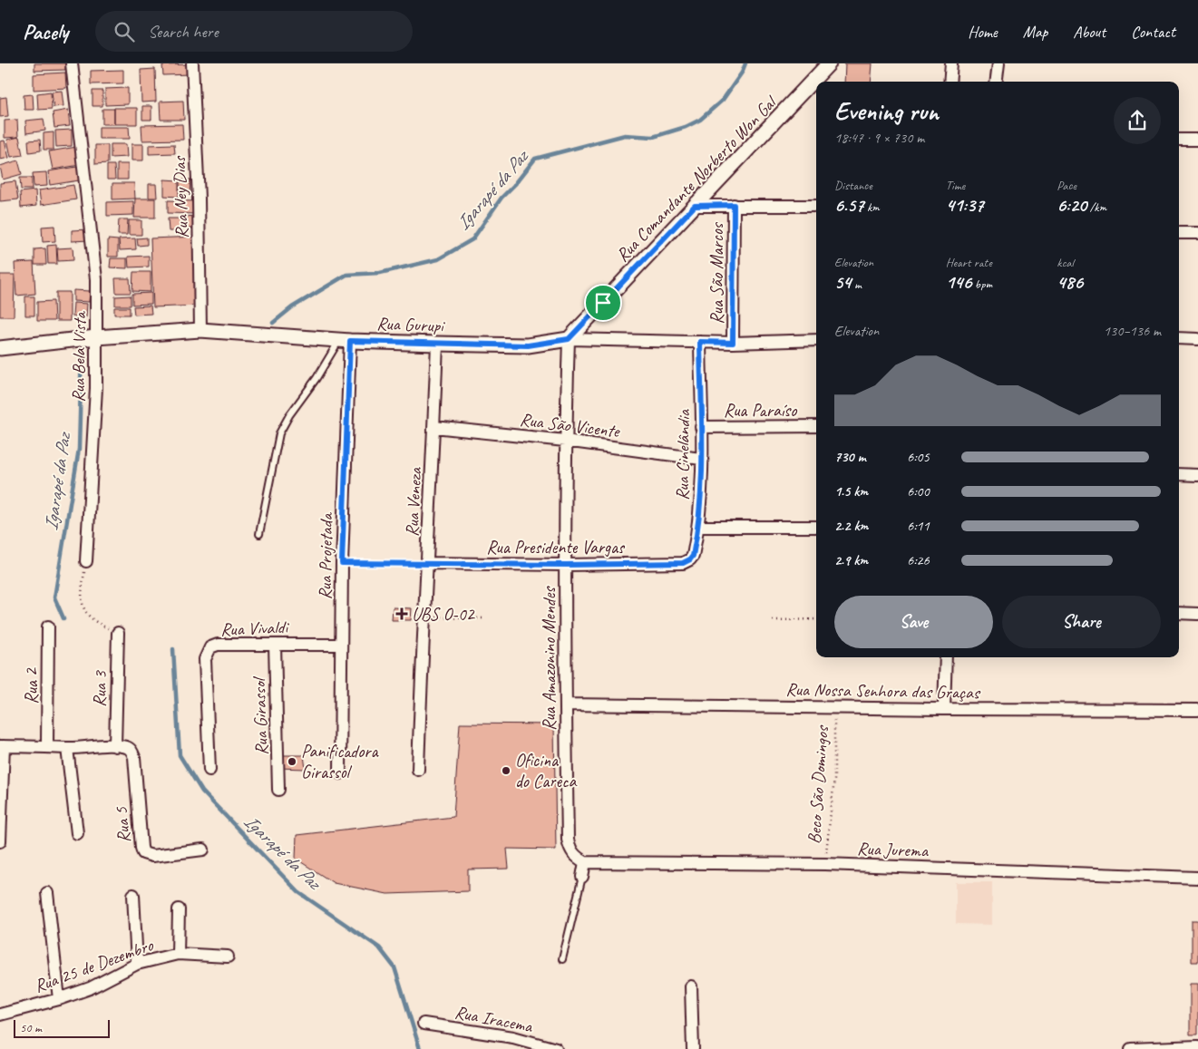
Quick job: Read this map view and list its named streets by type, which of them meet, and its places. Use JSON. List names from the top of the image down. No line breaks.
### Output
{"streets":{"street":["Rua Comandante Norberto Won Gal","Rua Ney Dias","Rua São Marcos","Rua Gurupi","Rua Bela Vista","Rua Paraíso","Rua São Vicente","Rua Cinelândia","Rua Veneza","Rua Presidente Vargas","Rua Projetada","Rua Vivaldi","Rua Amazonino Mendes","Rua 2","Rua 3","Rua Nossa Senhora das Graças","Rua Girassol","Rua 5","Rua Jurema","Rua 25 de Dezembro","Rua Iracema"],"path":["Beco São Domingos"]},"crossings":[["Rua Comandante Norberto Won Gal","Rua Gurupi"],["Rua Comandante Norberto Won Gal","Rua Amazonino Mendes"],["Rua Ney Dias","Rua Gurupi"],["Rua São Marcos","Rua Gurupi"],["Rua Gurupi","Rua Bela Vista"],["Rua Gurupi","Rua Cinelândia"],["Rua Gurupi","Rua Veneza"],["Rua Gurupi","Rua Projetada"],["Rua Gurupi","Rua Amazonino Mendes"],["Rua Paraíso","Rua Cinelândia"],["Rua São Vicente","Rua Cinelândia"],["Rua São Vicente","Rua Veneza"],["Rua São Vicente","Rua Amazonino Mendes"],["Rua Cinelândia","Rua Presidente Vargas"],["Rua Veneza","Rua Presidente Vargas"],["Rua Presidente Vargas","Rua Amazonino Mendes"],["Rua Projetada","Rua Vivaldi"],["Rua Vivaldi","Rua Girassol"],["Rua Amazonino Mendes","Rua Nossa Senhora das Graças"],["Rua Amazonino Mendes","Rua Jurema"],["Rua 3","Rua 5"],["Rua Nossa Senhora das Graças","Beco São Domingos"],["Beco São Domingos","Rua Jurema"]],"water":["Igarapé da Paz"],"places":{"health":["UBS O-02"],"other":["Panificadora Girassol","Oficina do Careca"]},"scale_bar":"50 m","page":{"header":"Pacely","search":"Search here","nav":["Home","Map","About","Contact"],"heading":["Evening run","18:47 · 9 × 730 m"],"stats":[["Distance","6.57 km"],["Time","41:37"],["Pace","6:20 /km"],["Elevation","54 m"],["Heart rate","146 bpm"],["kcal","486"]],"chart":["Elevation","130–136 m"],"list":[{"name":"730 m","note":"6:05"},{"name":"1.5 km","note":"6:00"},{"name":"2.2 km","note":"6:11"},{"name":"2.9 km","note":"6:26"}],"buttons":["Save","Share"],"scale":"50 m"}}
